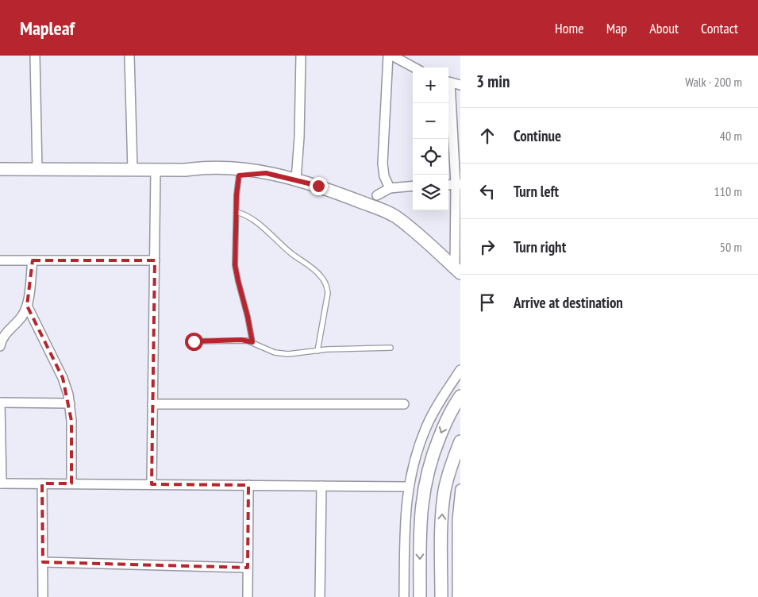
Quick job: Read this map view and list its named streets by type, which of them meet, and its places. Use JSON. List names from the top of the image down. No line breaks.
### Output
{"page":{"header":"Mapleaf","nav":["Home","Map","About","Contact"],"heading":["3 min","Walk · 200 m"],"map_buttons":["+","−"],"list":[["Continue","40 m"],["Turn left","110 m"],["Turn right","50 m"],"Arrive at destination"]}}
